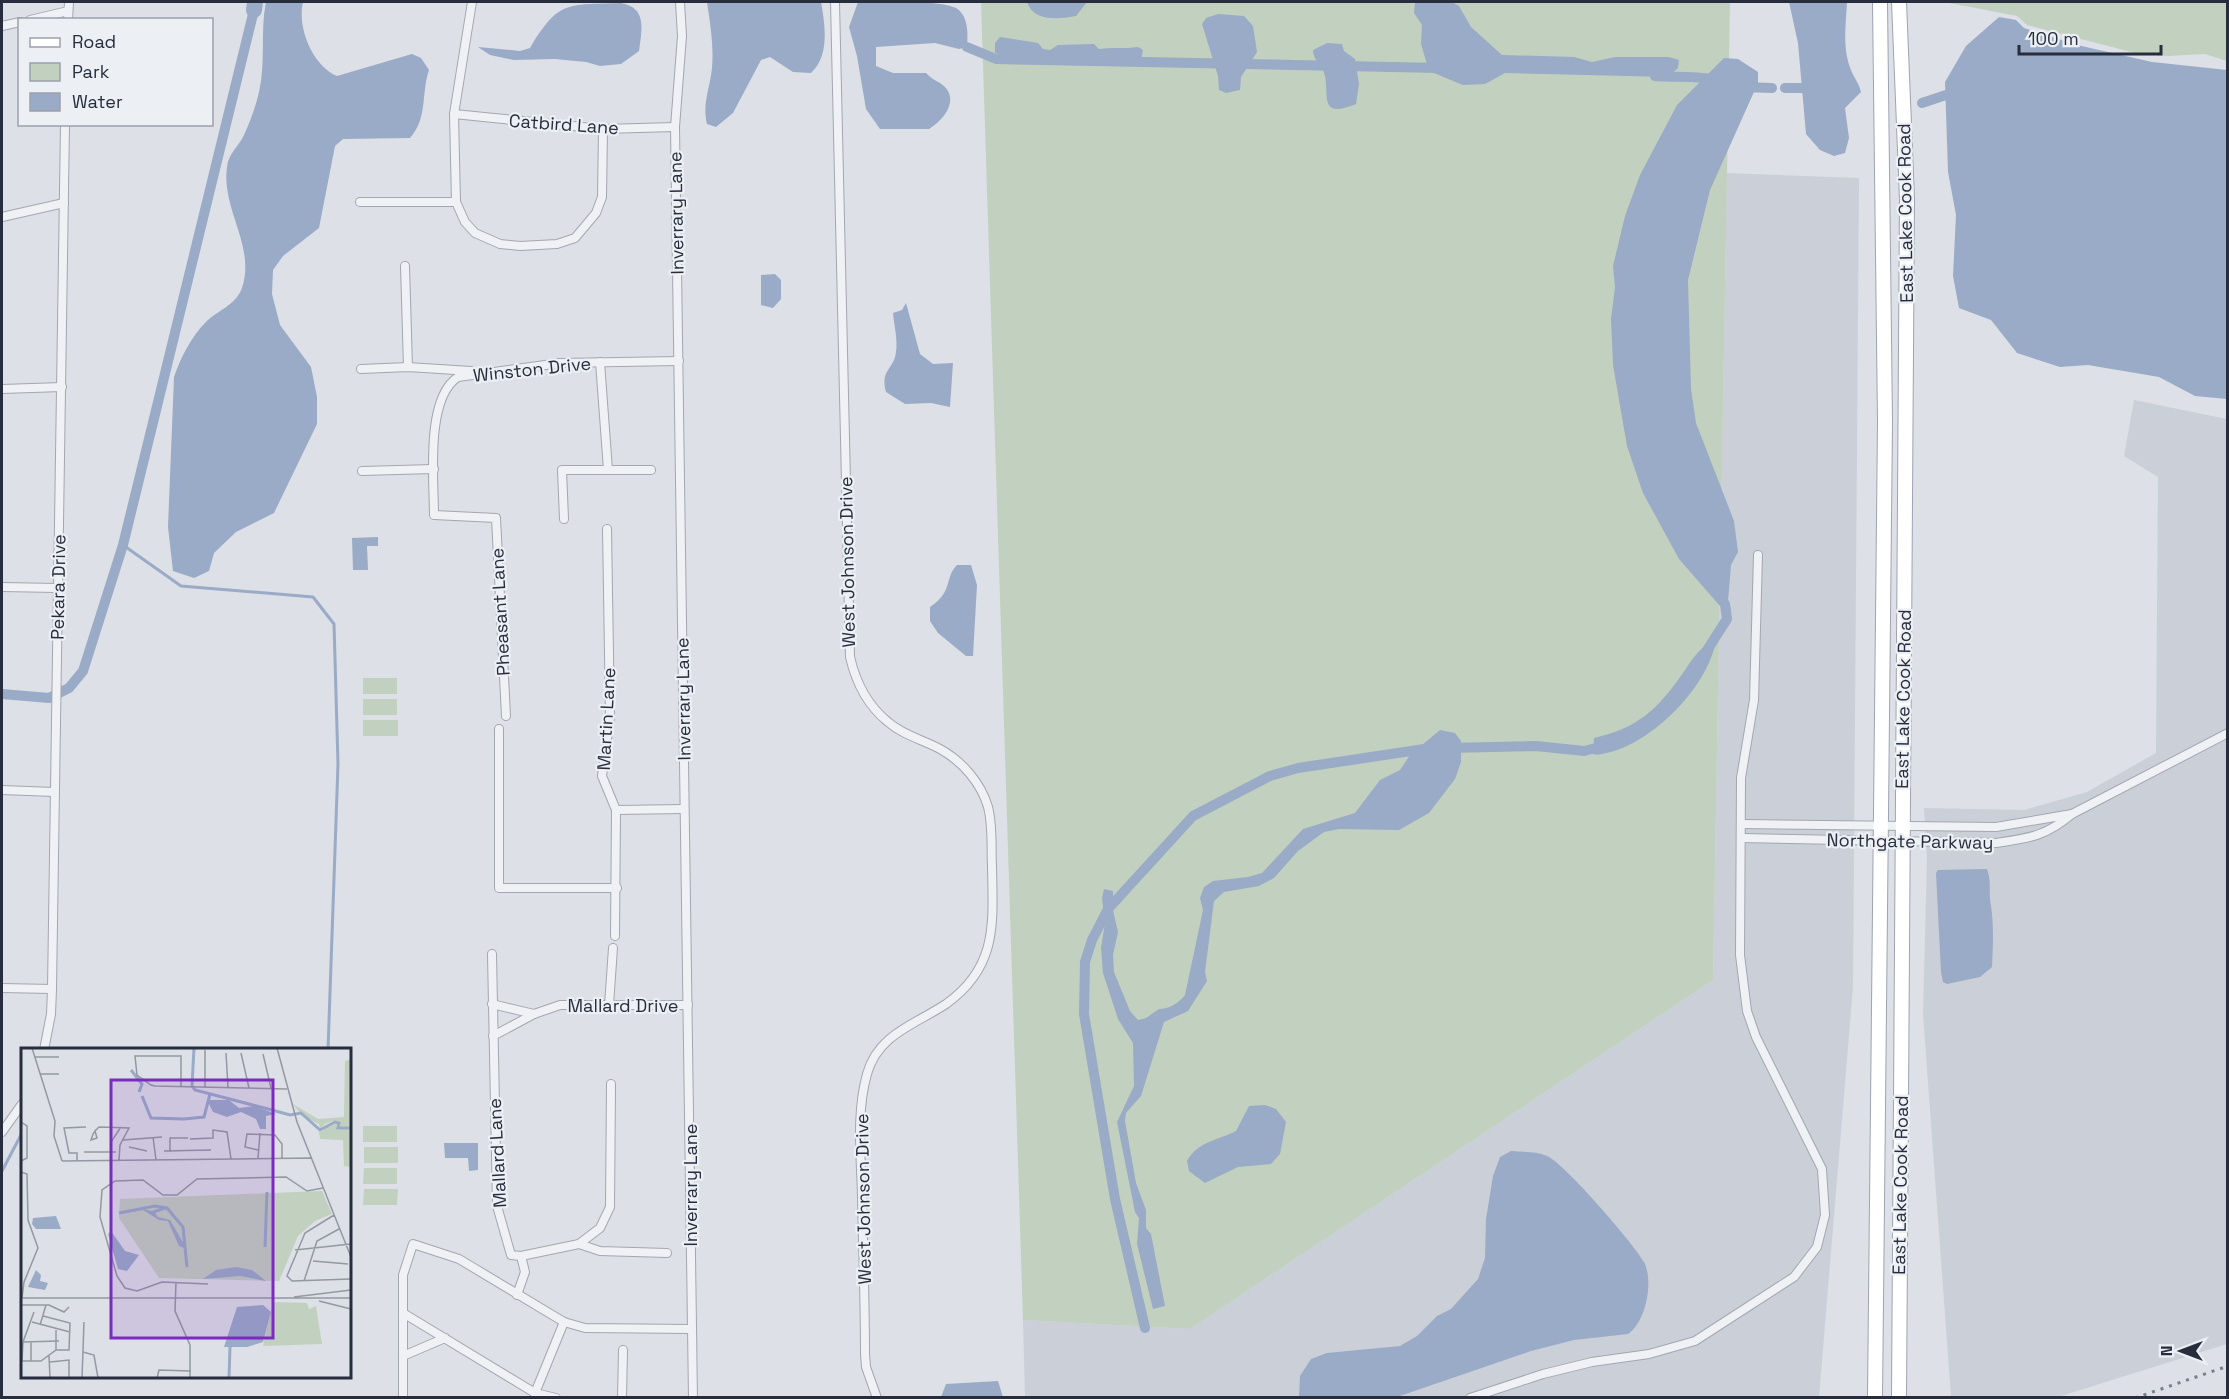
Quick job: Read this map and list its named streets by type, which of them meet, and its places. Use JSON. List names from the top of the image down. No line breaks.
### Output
{"streets":{"main road":["East Lake Cook Road"],"street":["Catbird Lane","Inverrary Lane","Winston Drive","West Johnson Drive","Pekara Drive","Pheasant Lane","Martin Lane","Northgate Parkway","Mallard Drive","Mallard Lane"]},"crossings":[["Catbird Lane","Inverrary Lane"],["Inverrary Lane","Winston Drive"],["Inverrary Lane","Mallard Drive"],["East Lake Cook Road","Northgate Parkway"],["Winston Drive","Pheasant Lane"],["Mallard Drive","Mallard Lane"]],"legend":["Road","Park","Water"],"scale_bar":"100 m","north":"left"}
